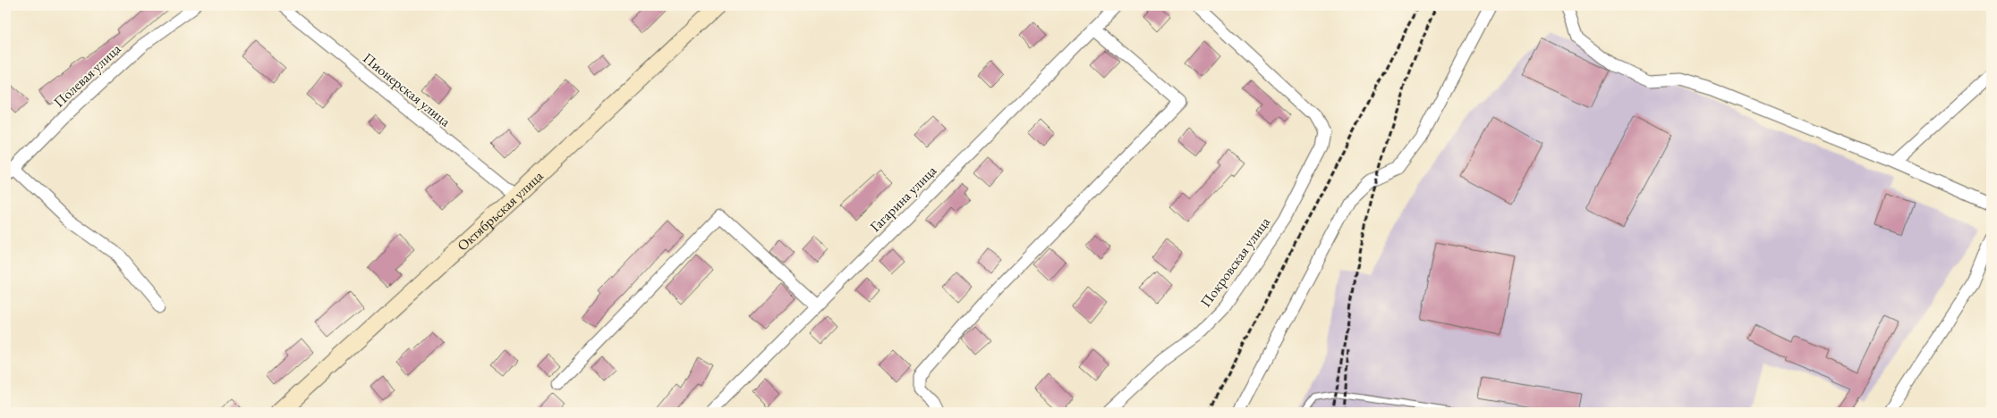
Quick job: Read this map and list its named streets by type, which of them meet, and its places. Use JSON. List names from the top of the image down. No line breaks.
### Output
{"streets":{"street":["Полевая улица","Пионерская улица","Гагарина улица","Октябрьская улица","Покровская улица"]},"crossings":[["Пионерская улица","Октябрьская улица"]]}
